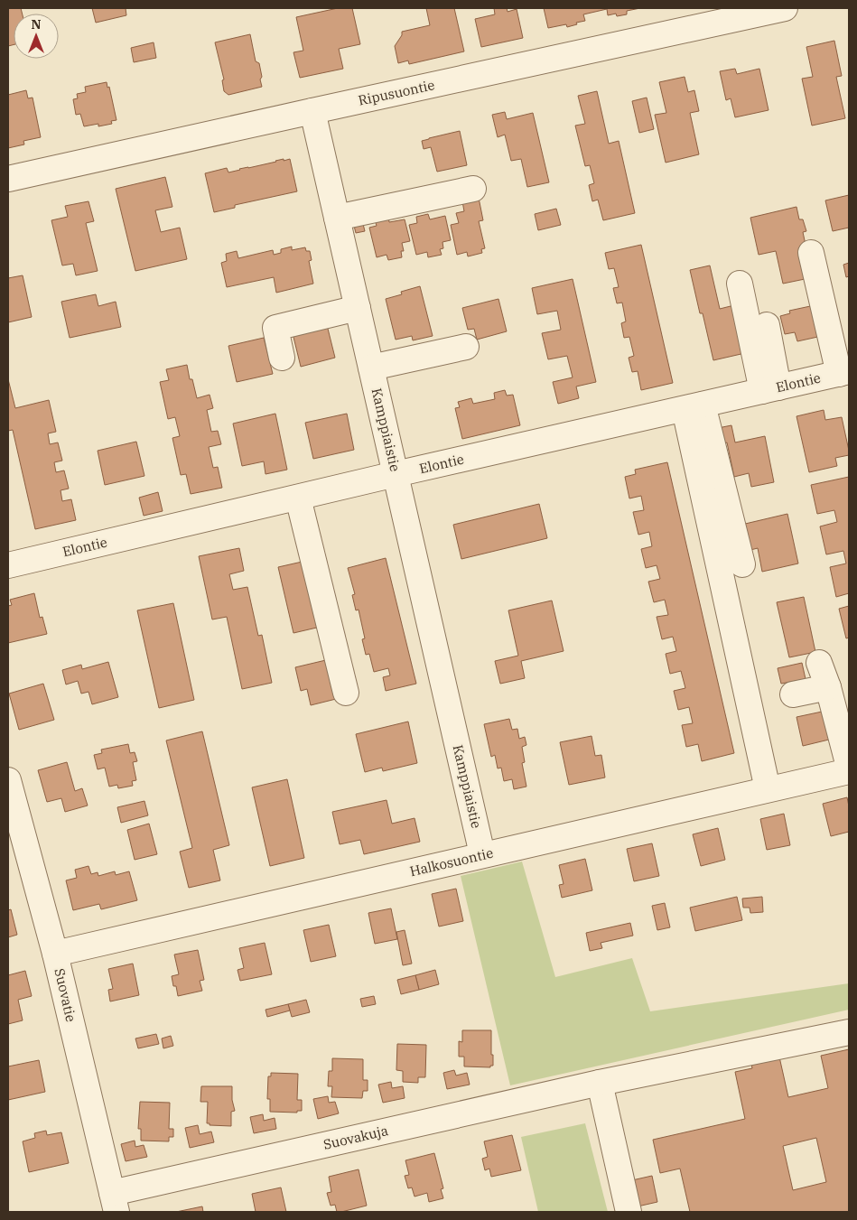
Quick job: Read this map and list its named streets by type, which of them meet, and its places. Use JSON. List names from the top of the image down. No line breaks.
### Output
{"streets":{"street":["Ripusuontie","Elontie","Kamppiaistie","Halkosuontie","Suovatie","Suovakuja"]},"crossings":[["Ripusuontie","Kamppiaistie"],["Elontie","Kamppiaistie"],["Kamppiaistie","Halkosuontie"],["Halkosuontie","Suovatie"],["Suovatie","Suovakuja"]],"north":"top"}
